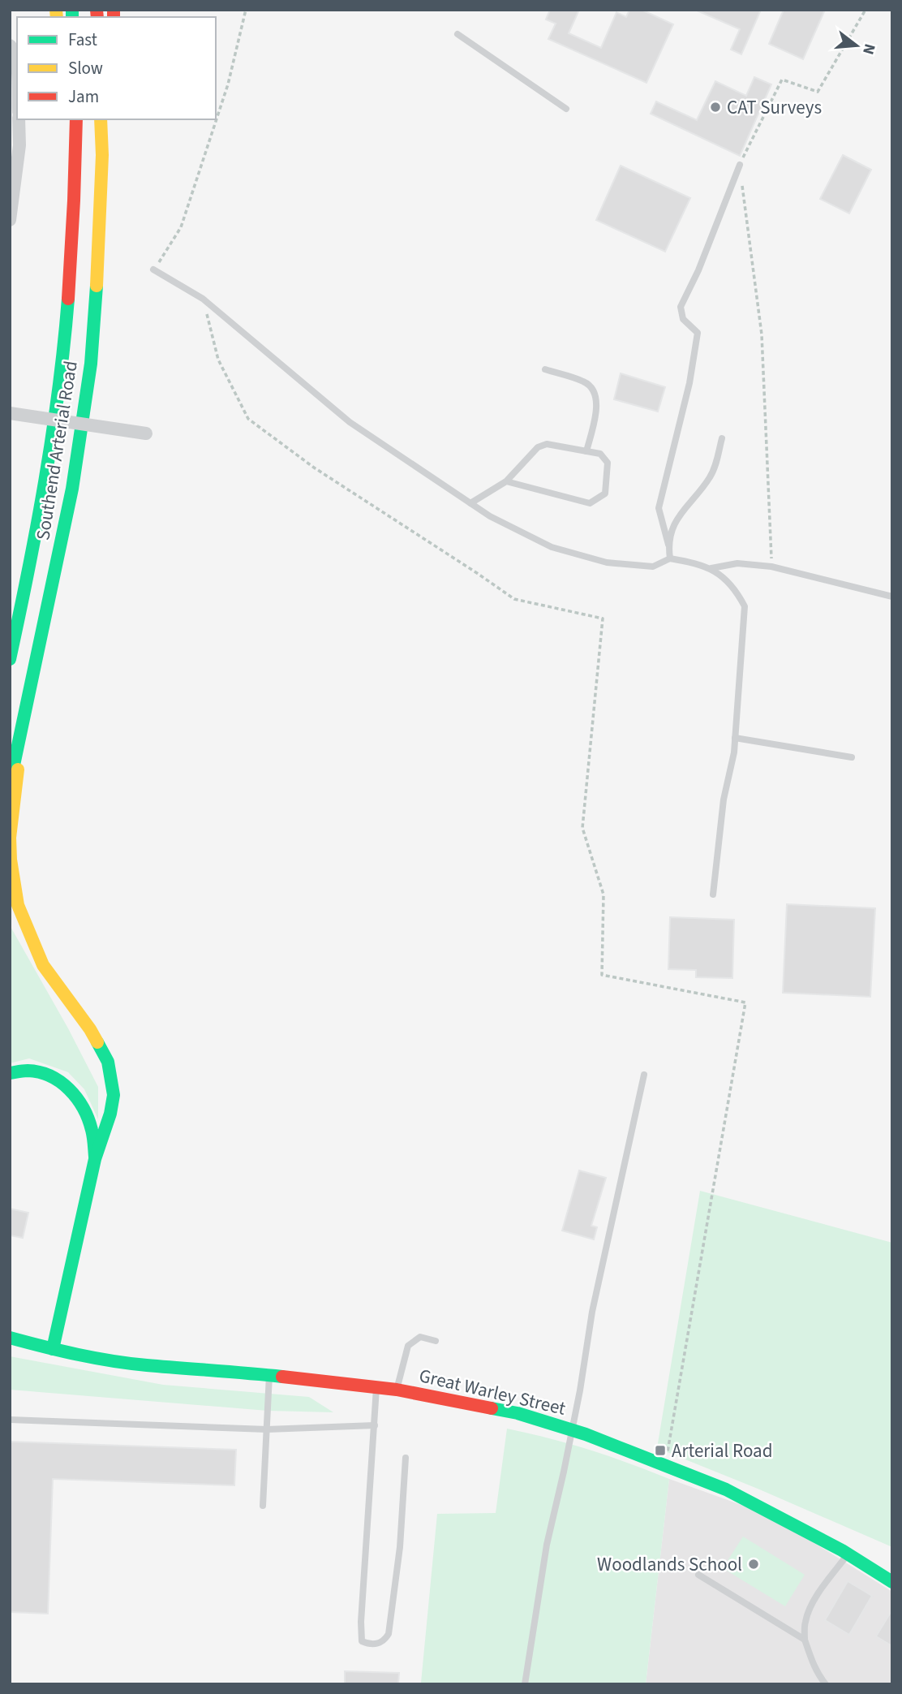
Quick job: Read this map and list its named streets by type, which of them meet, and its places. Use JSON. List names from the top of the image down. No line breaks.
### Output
{"streets":{"main road":["Southend Arterial Road","Great Warley Street"]},"places":{"other":["CAT Surveys","Woodlands School"],"transit":["Arterial Road"]},"legend":["Fast","Slow","Jam"],"north":"right"}
